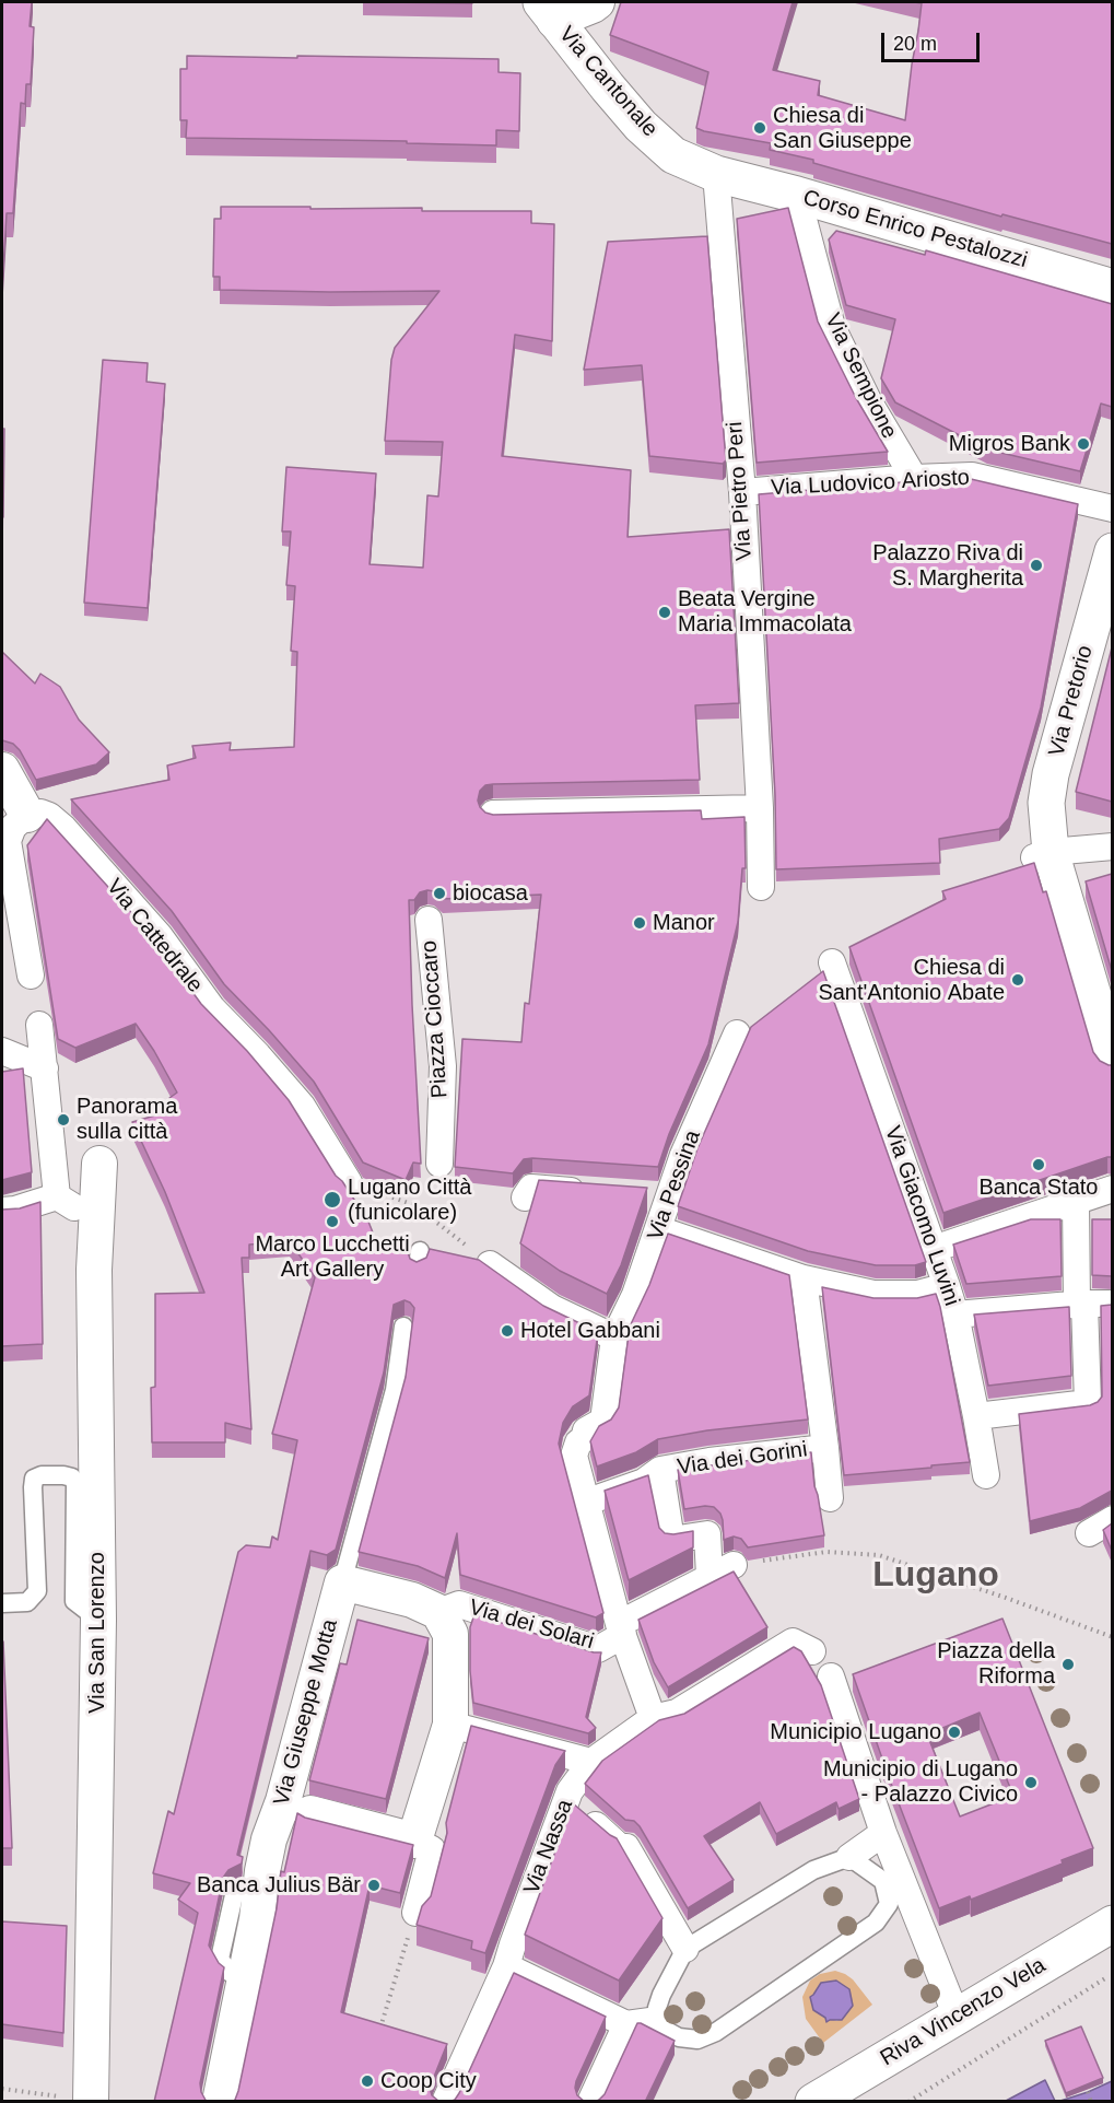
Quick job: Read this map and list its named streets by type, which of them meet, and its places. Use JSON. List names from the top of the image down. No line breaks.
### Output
{"streets":{"main road":["Via Cantonale","Corso Enrico Pestalozzi","Via Pretorio","Riva Vincenzo Vela"],"street":["Via Sempione","Via Ludovico Ariosto","Via Pietro Peri","Via Cattedrale","Piazza Cioccaro","Via Pessina","Via Giacomo Luvini","Via dei Gorini","Via dei Solari","Via San Lorenzo","Via Giuseppe Motta","Via Nassa"]},"crossings":[["Via Cantonale","Corso Enrico Pestalozzi"],["Via Cantonale","Via Pietro Peri"],["Corso Enrico Pestalozzi","Via Sempione"],["Corso Enrico Pestalozzi","Via Pietro Peri"],["Via Sempione","Via Ludovico Ariosto"],["Via Ludovico Ariosto","Via Pietro Peri"],["Via Pessina","Via dei Gorini"],["Via Pessina","Via dei Solari"],["Via Pessina","Via Nassa"],["Via dei Gorini","Via dei Solari"]],"districts":["Lugano"],"places":["Chiesa di San Giuseppe","Migros Bank","Palazzo Riva di S. Margherita","Beata Vergine Maria Immacolata","biocasa","Manor","Chiesa di Sant'Antonio Abate","Panorama sulla città","Banca Stato","Lugano Città (funicolare)","Marco Lucchetti Art Gallery","Hotel Gabbani","Piazza della Riforma","Municipio Lugano","Municipio di Lugano - Palazzo Civico","Banca Julius Bär","Coop City"],"scale_bar":"20 m"}
